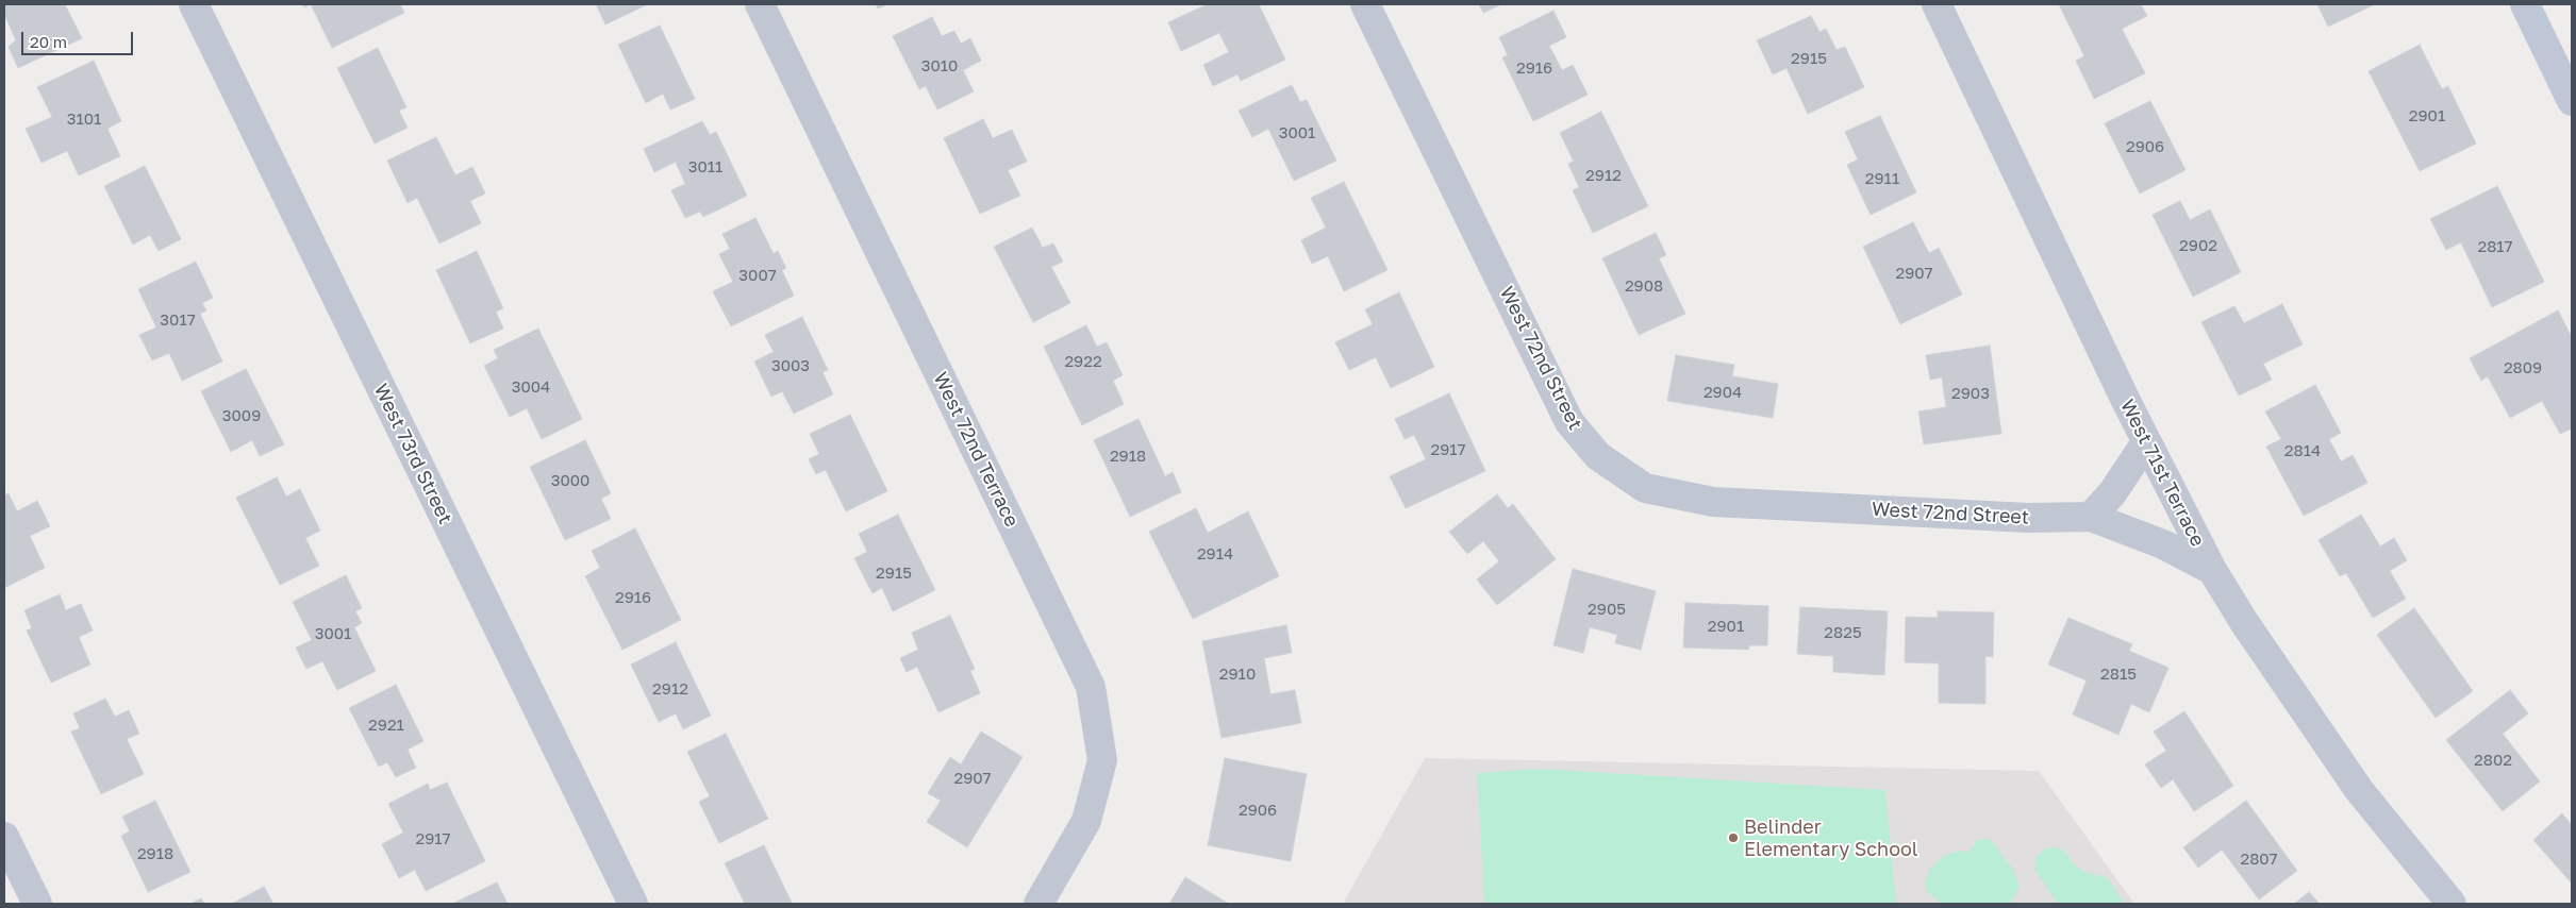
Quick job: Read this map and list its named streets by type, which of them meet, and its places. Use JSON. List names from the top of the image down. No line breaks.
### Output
{"streets":{"street":["West 72nd Street","West 72nd Terrace","West 73rd Street","West 71st Terrace"]},"crossings":[["West 72nd Street","West 71st Terrace"]],"places":["Belinder Elementary School"],"house_numbers":["2915","3010","2916","2901","3101","3001","2906","3011","2912","2911","2902","2817","2907","3007","2908","3017","2922","3003","2809","3004","2904","2903","3009","2917","2814","2918","3000","2914","2915","2916","2905","2901","2825","3001","2910","2815","2912","2921","2802","2907","2906","2917","2918","2807"],"scale_bar":"20 m"}
